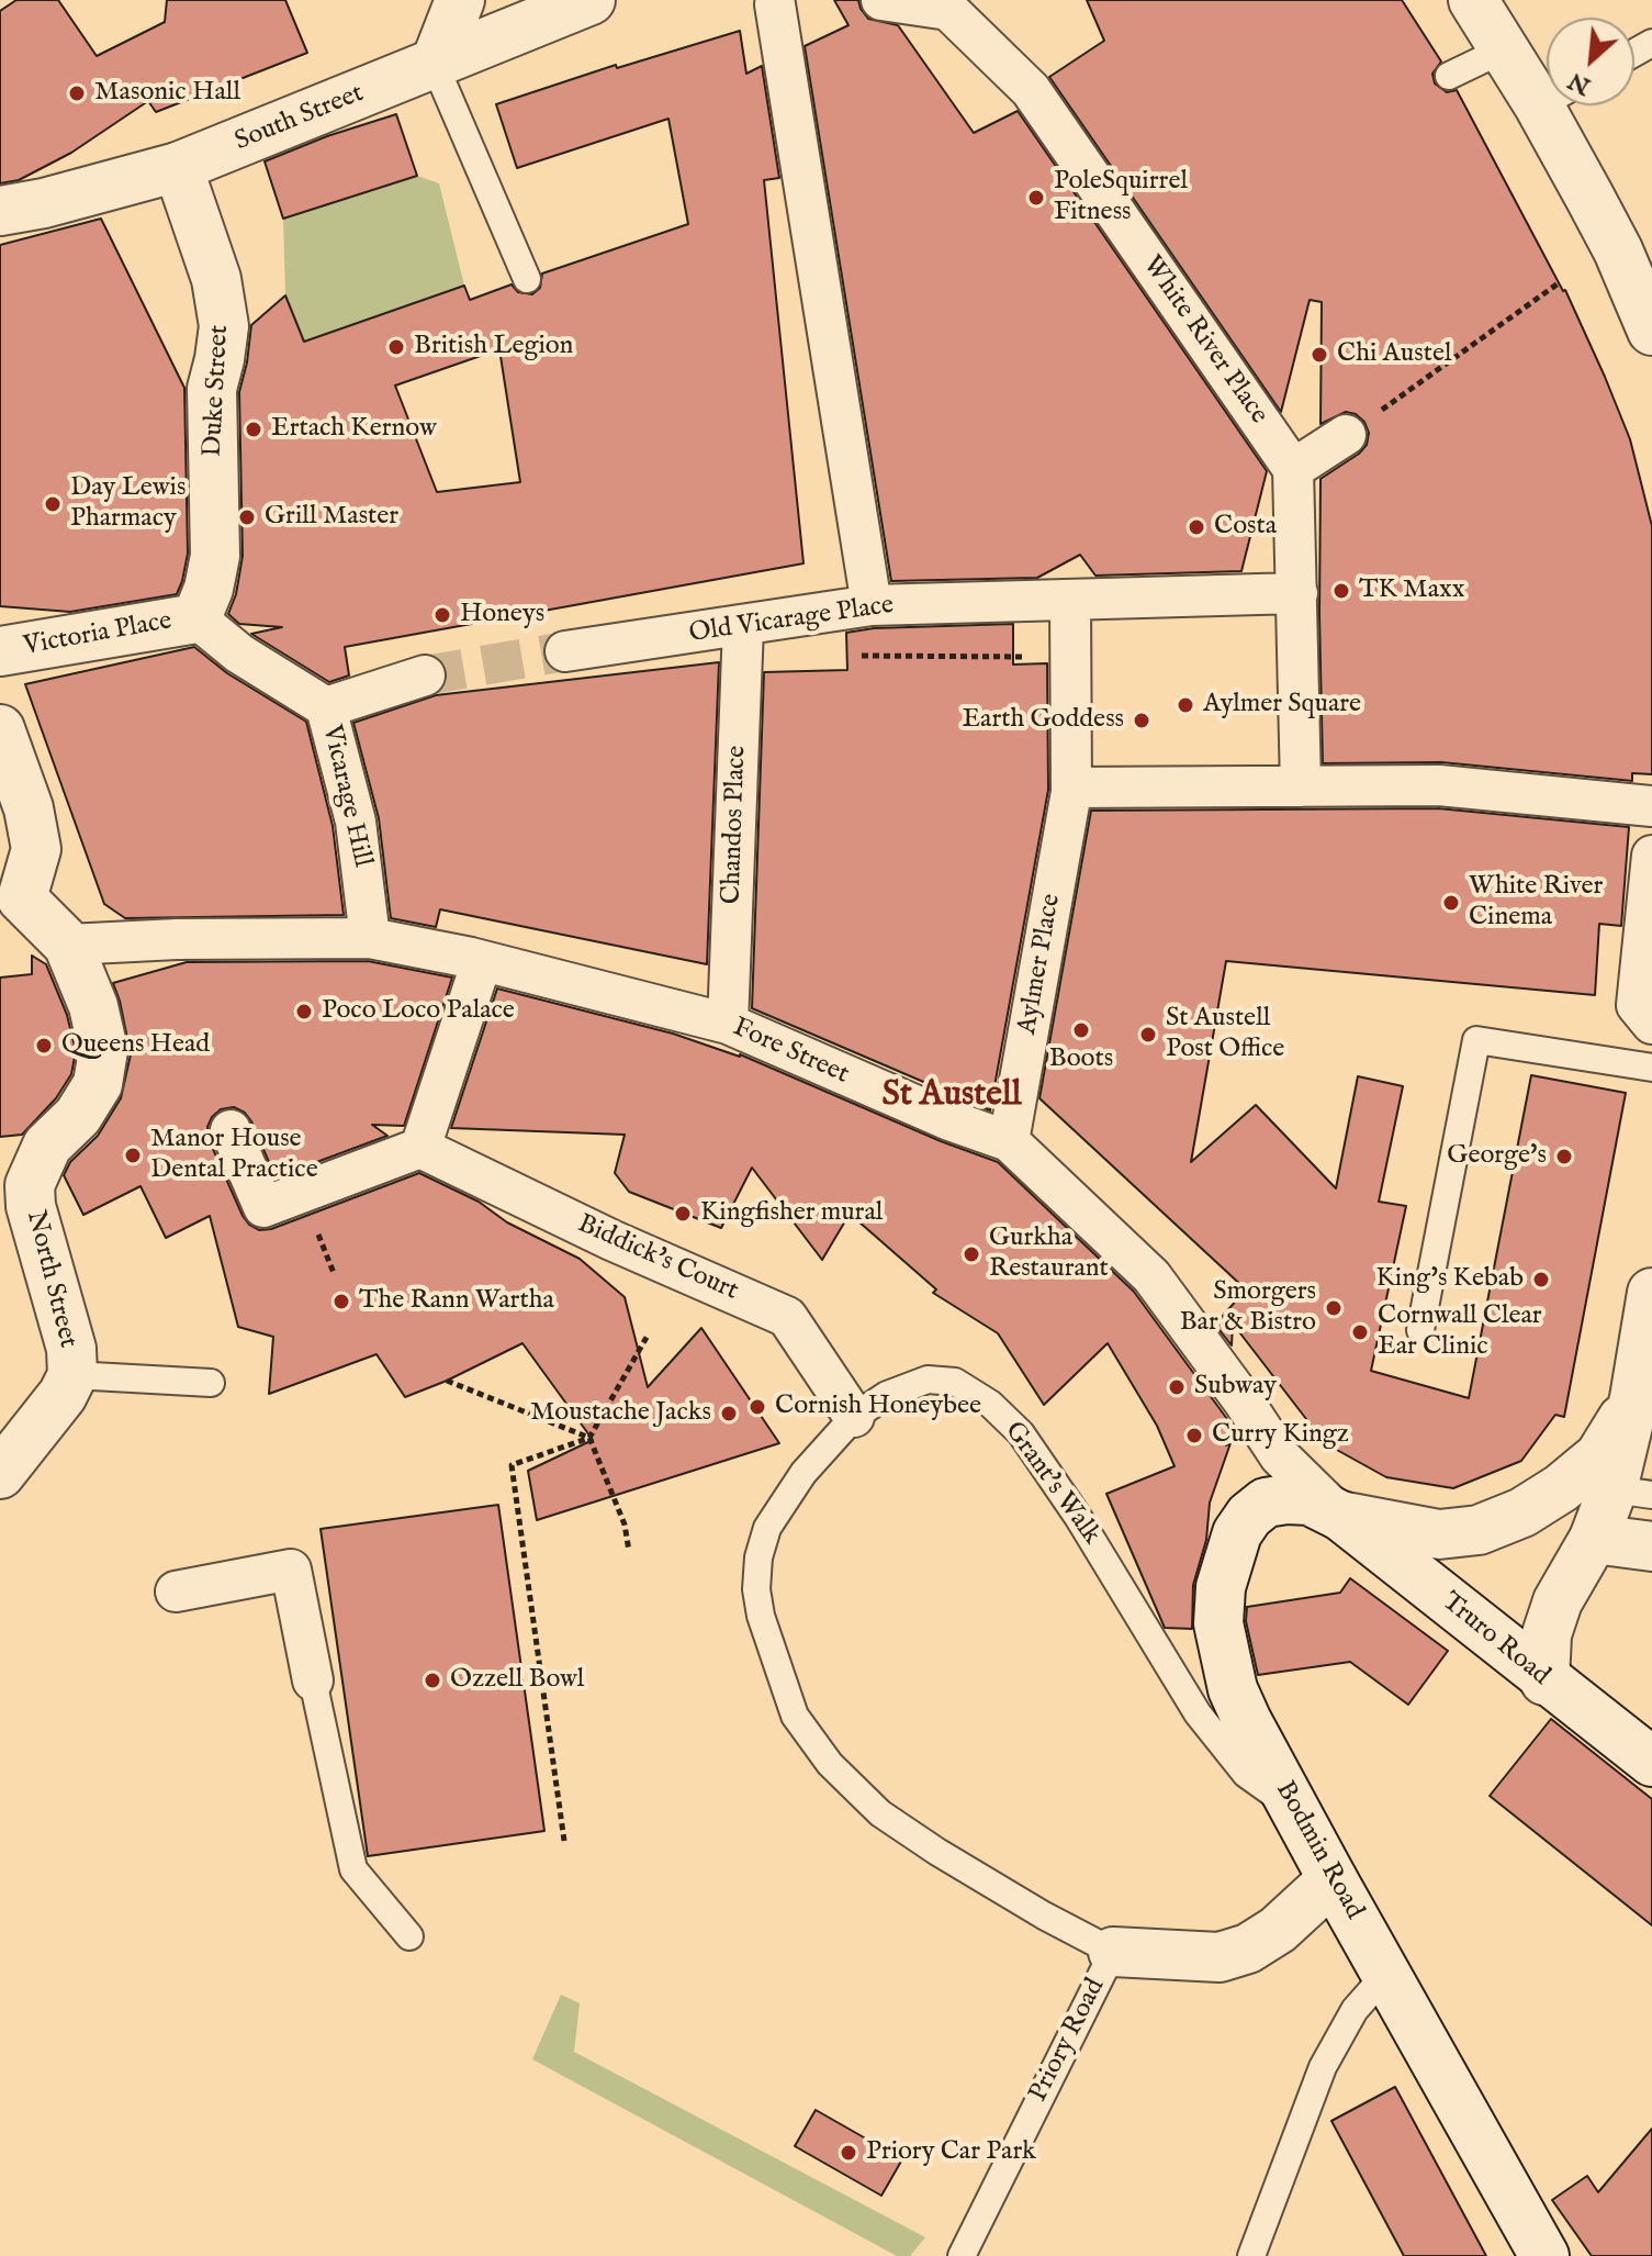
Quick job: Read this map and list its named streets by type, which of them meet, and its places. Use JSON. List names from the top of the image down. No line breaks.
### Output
{"streets":{"street":["South Street","White River Place","Duke Street","Old Vicarage Place","Victoria Place","Vicarage Hill","Chandos Place","Aylmer Place","Fore Street","Biddick's Court","North Street","Truro Road","Bodmin Road","Priory Road"],"lane":["Grant's Walk"]},"crossings":[["South Street","Duke Street"],["Duke Street","Victoria Place"],["Duke Street","Vicarage Hill"],["Old Vicarage Place","Chandos Place"],["Victoria Place","Vicarage Hill"],["Vicarage Hill","Fore Street"],["Chandos Place","Fore Street"],["Aylmer Place","Fore Street"],["Fore Street","North Street"],["Fore Street","Truro Road"],["Fore Street","Bodmin Road"],["Biddick's Court","Grant's Walk"],["Grant's Walk","Bodmin Road"],["Grant's Walk","Priory Road"],["Truro Road","Bodmin Road"],["Bodmin Road","Priory Road"]],"districts":["St Austell"],"places":["Masonic Hall","PoleSquirrel Fitness","British Legion","Chi Austel","Ertach Kernow","Day Lewis Pharmacy","Grill Master","Costa","TK Maxx","Honeys","Aylmer Square","Earth Goddess","White River Cinema","Poco Loco Palace","Boots","St Austell Post Office","Queens Head","Manor House Dental Practice","George's","Kingfisher mural","Gurkha Restaurant","King's Kebab","The Rann Wartha","Smorgers Bar & Bistro","Cornwall Clear Ear Clinic","Subway","Cornish Honeybee","Moustache Jacks","Curry Kingz","Ozzell Bowl","Priory Car Park"],"north":"bottom left"}
